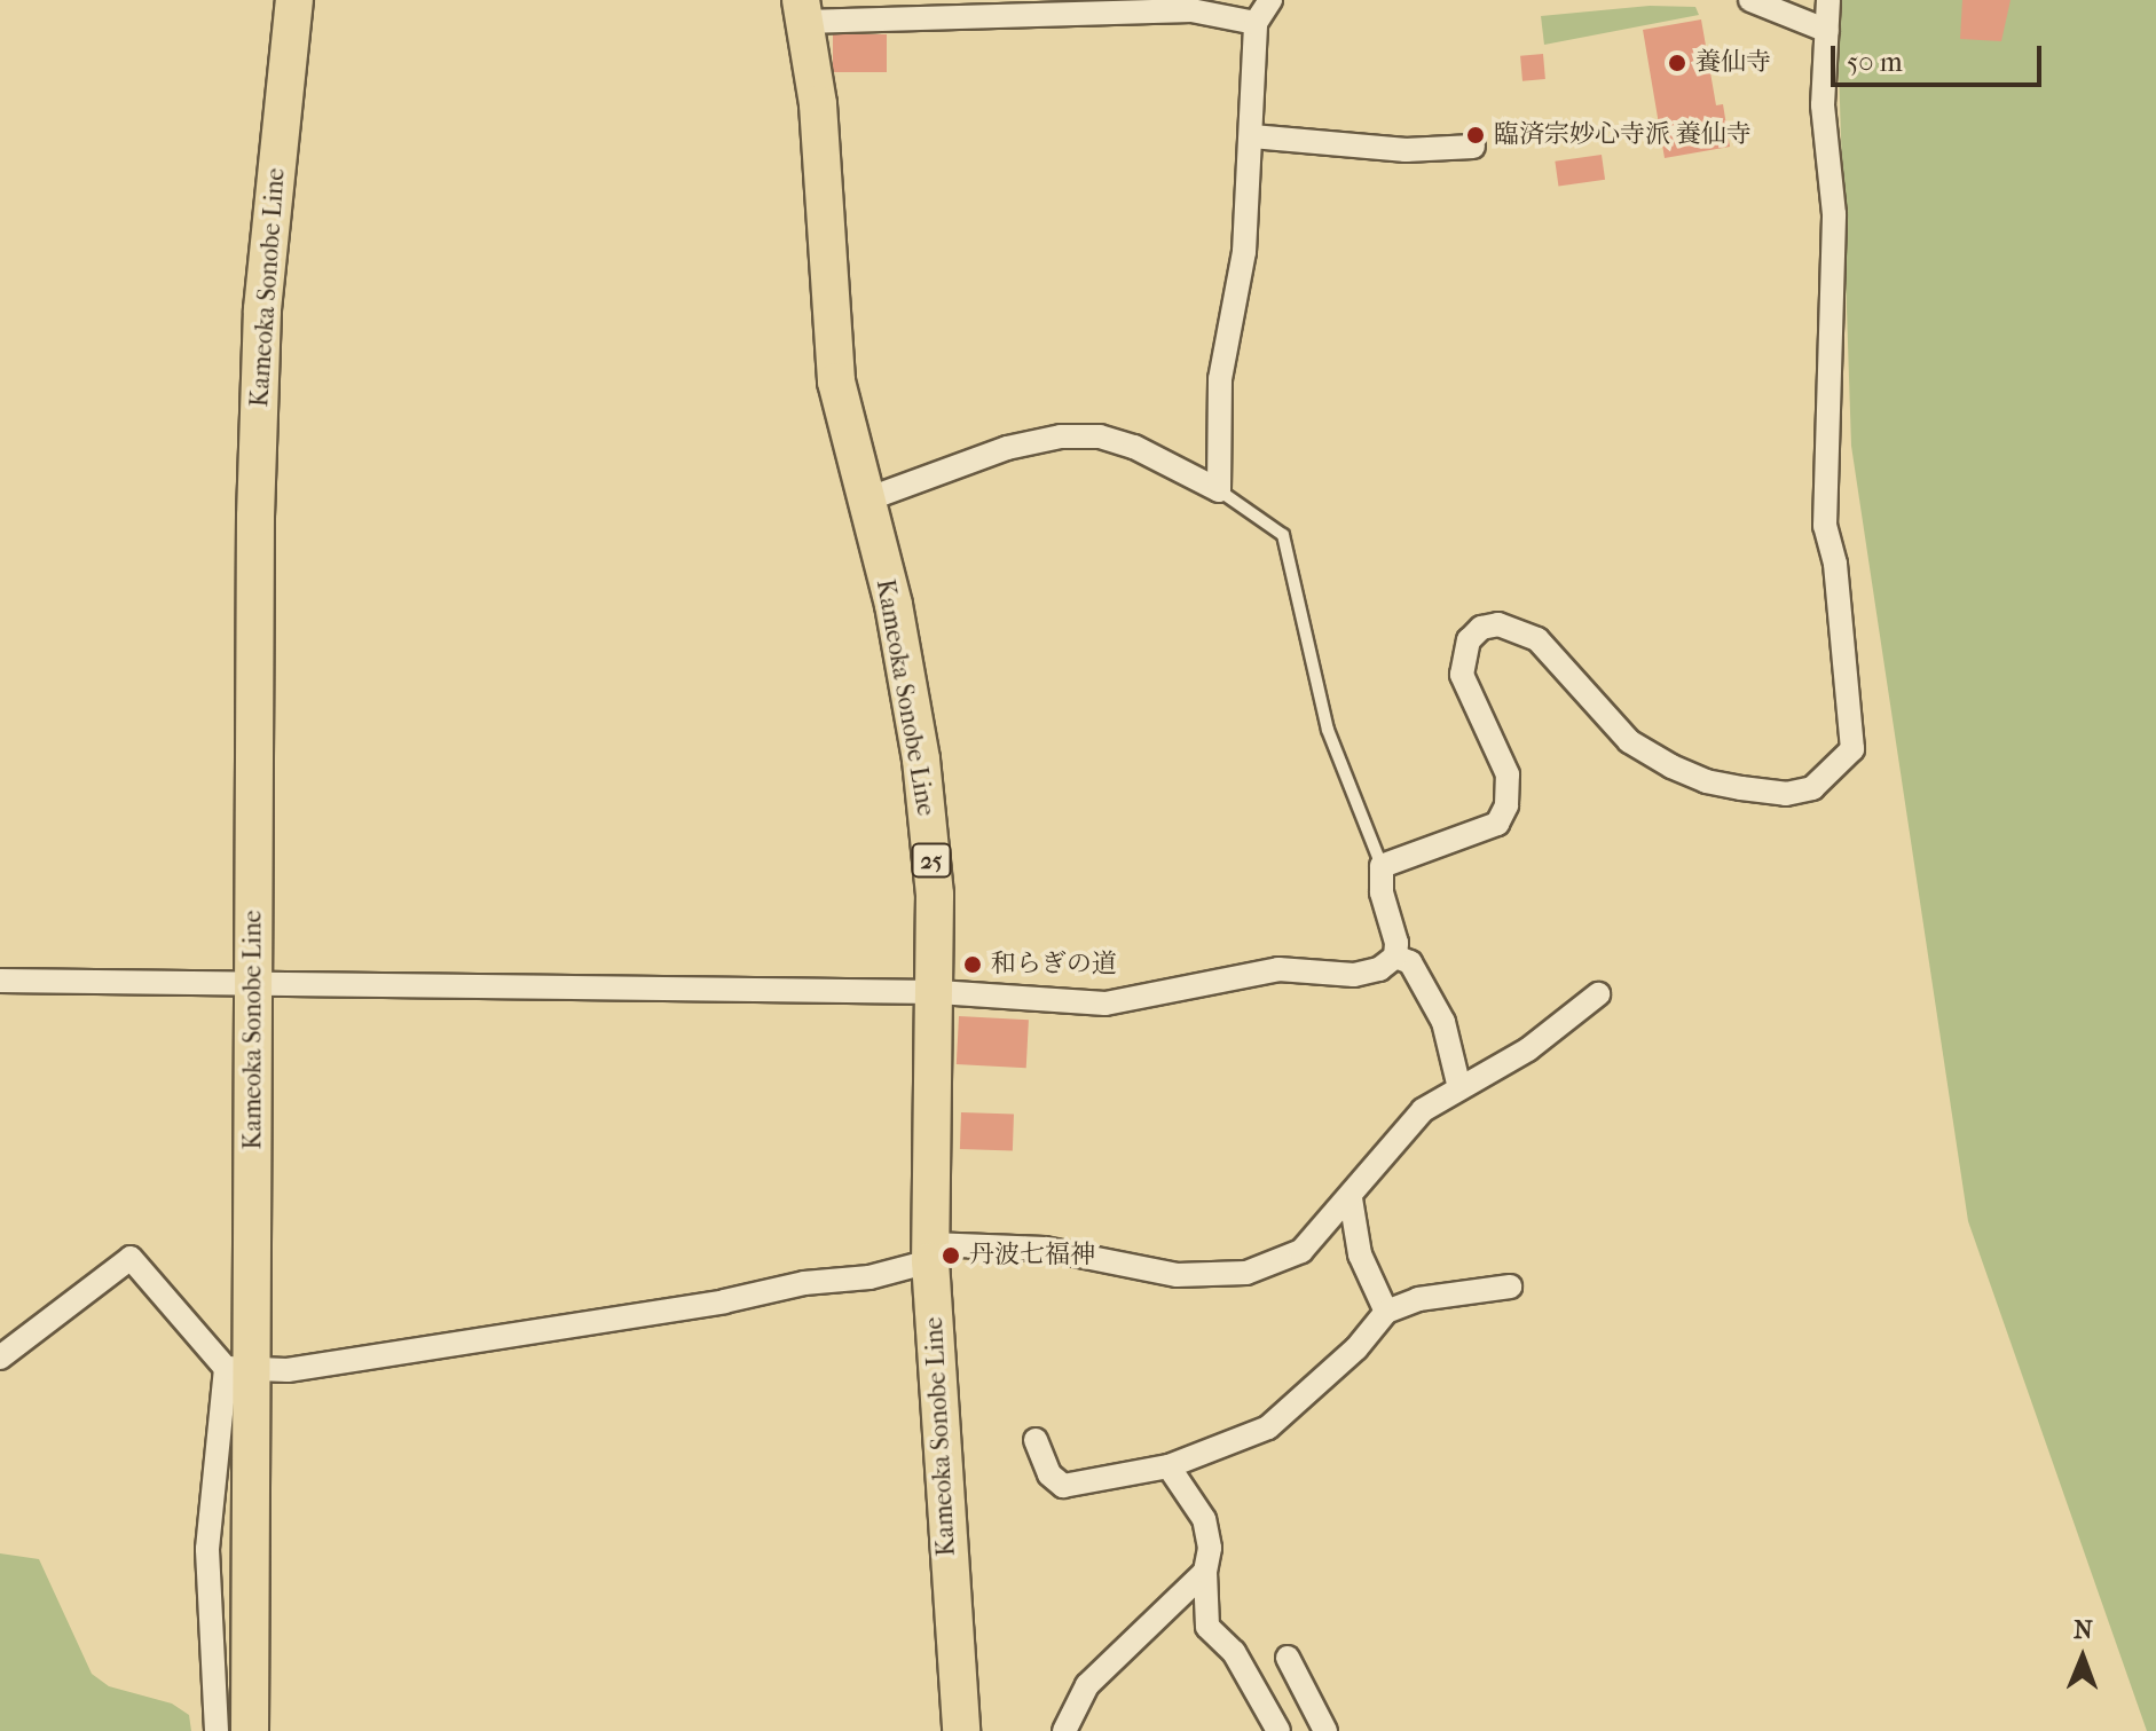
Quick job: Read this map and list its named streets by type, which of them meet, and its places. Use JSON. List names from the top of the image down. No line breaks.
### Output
{"streets":{"main road":["Kameoka Sonobe Line","25"]},"places":["養仙寺","臨済宗妙心寺派 養仙寺","和らぎの道","丹波七福神"],"scale_bar":"50 m","north":"top"}
